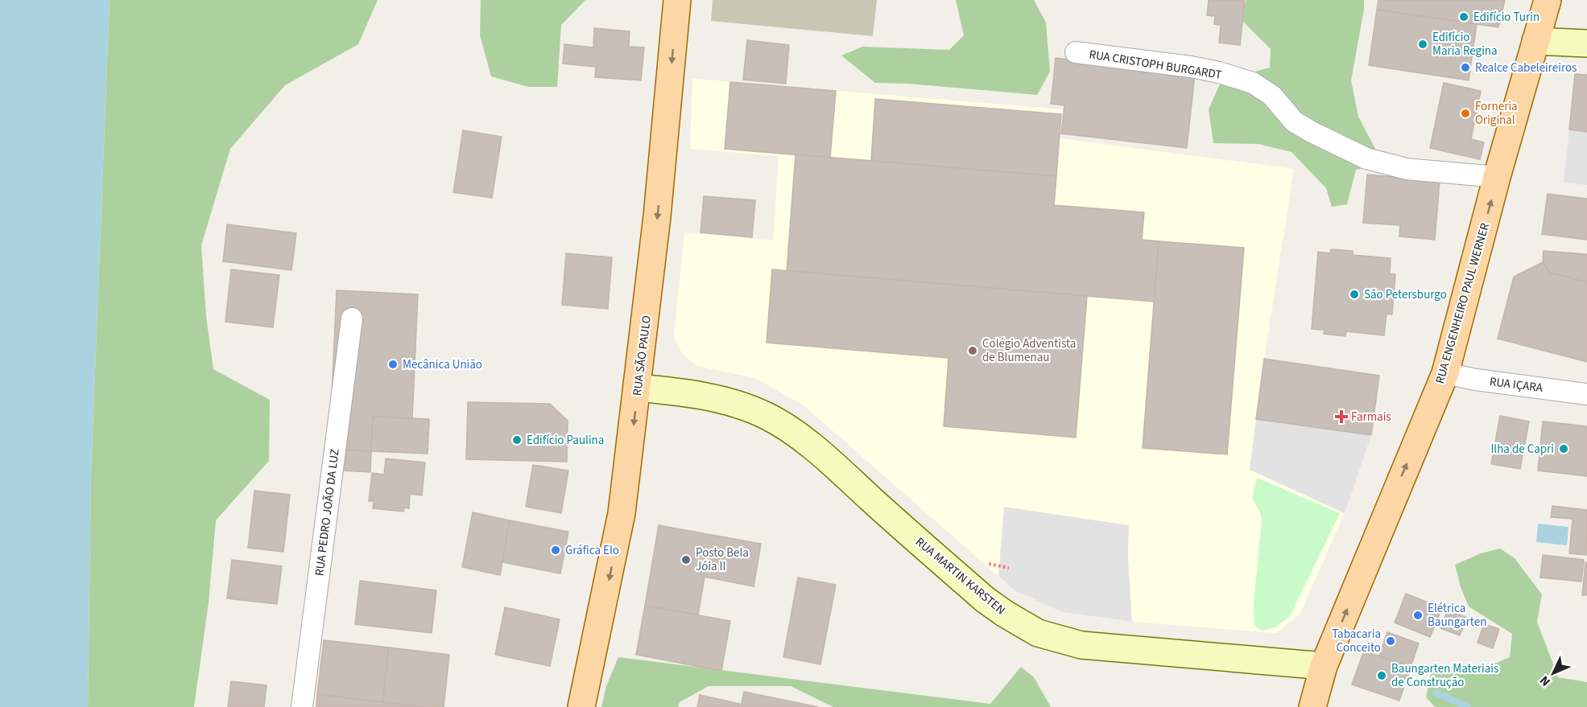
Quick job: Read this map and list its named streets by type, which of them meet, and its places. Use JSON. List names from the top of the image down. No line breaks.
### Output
{"streets":{"main road":["RUA ENGENHEIRO PAUL WERNER","RUA SÃO PAULO"],"street":["RUA CRISTOPH BURGARDT","RUA IÇARA","RUA PEDRO JOÃO DA LUZ","RUA MARTIN KARSTEN"]},"crossings":[["RUA CRISTOPH BURGARDT","RUA ENGENHEIRO PAUL WERNER"],["RUA ENGENHEIRO PAUL WERNER","RUA IÇARA"],["RUA ENGENHEIRO PAUL WERNER","RUA MARTIN KARSTEN"],["RUA SÃO PAULO","RUA MARTIN KARSTEN"]],"one_way":["RUA ENGENHEIRO PAUL WERNER","RUA SÃO PAULO"],"places":{"other":["Edifício Turin","Edifício Maria Regina","Realce Cabeleireiros","Forneria Original","São Petersburgo","Colégio Adventista de Blumenau","Mecânica União","Edifício Paulina","Ilha de Capri","Gráfica Elo","Posto Bela Jóia II","Elétrica Baungarten","Tabacaria Conceito","Baungarten Materiais de Construção"],"health":["Farmais"]},"north":"bottom left"}
